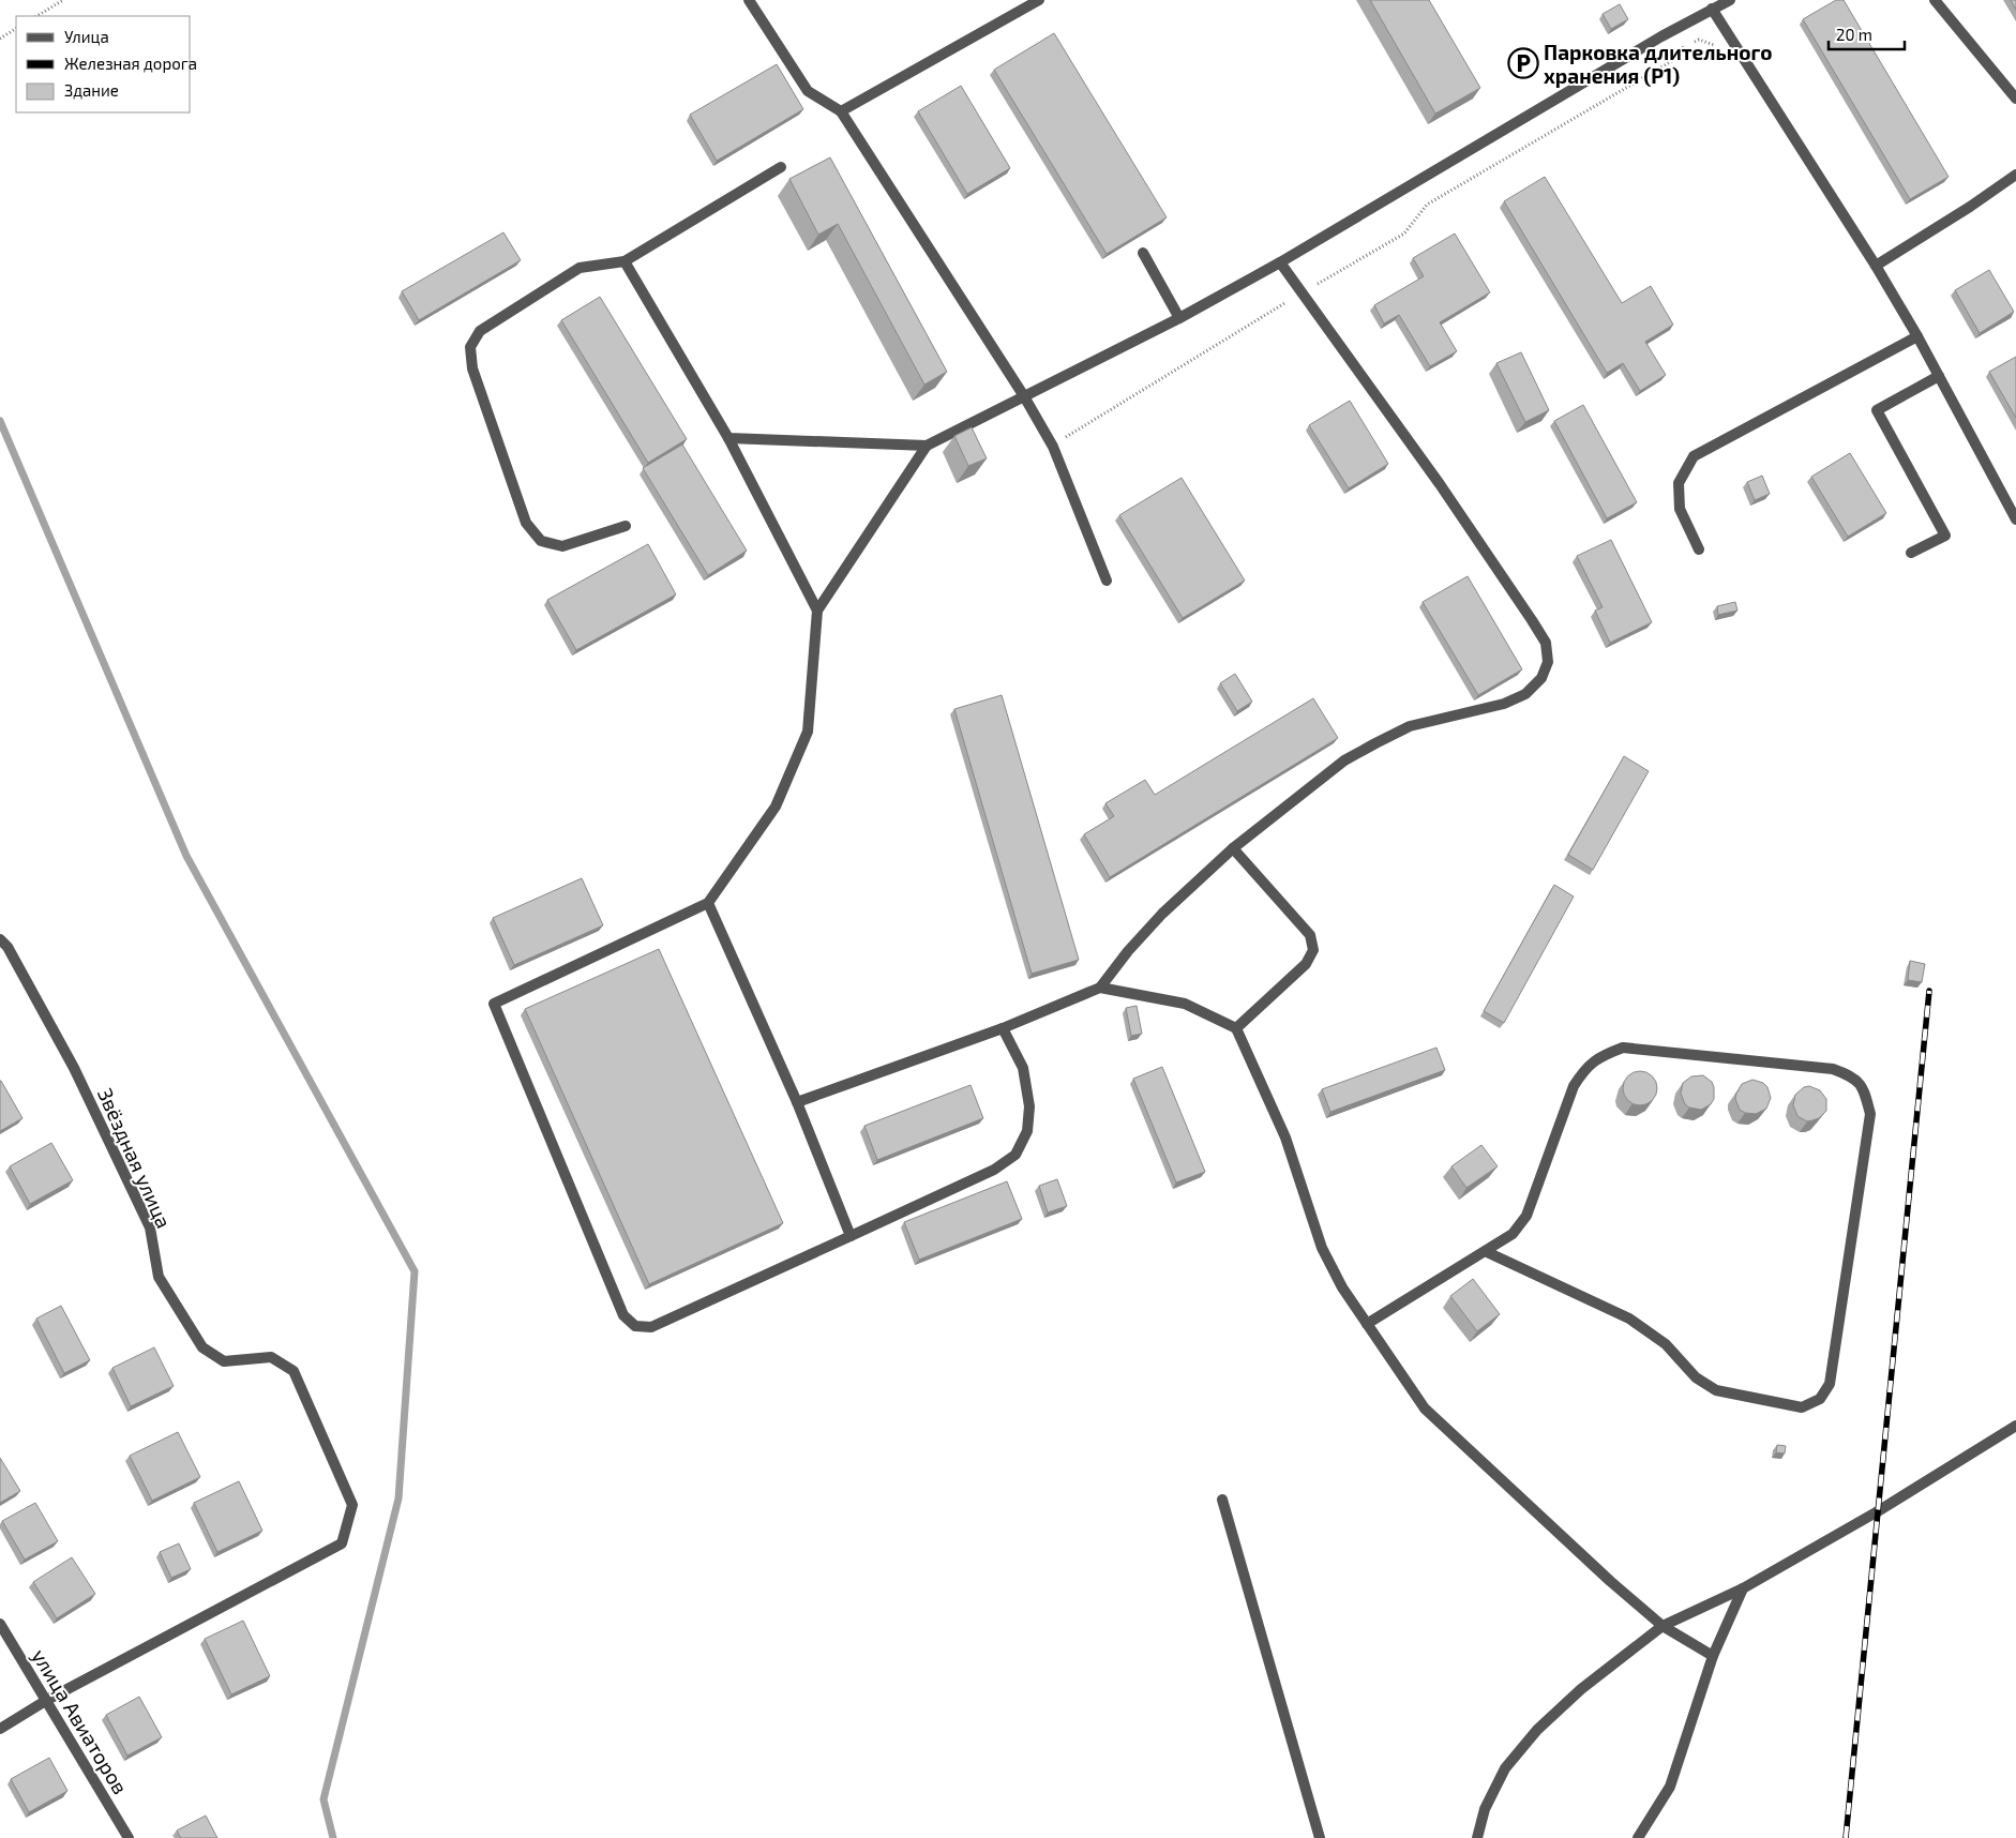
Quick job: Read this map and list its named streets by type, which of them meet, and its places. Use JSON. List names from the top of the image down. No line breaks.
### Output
{"streets":{"street":["Звёздная улица","улица Авиаторов"]},"crossings":[["Звёздная улица","улица Авиаторов"]],"places":{"parking":["Парковка длительного хранения (P1)"]},"legend":["Улица","Железная дорога","Здание"],"scale_bar":"20 m"}
